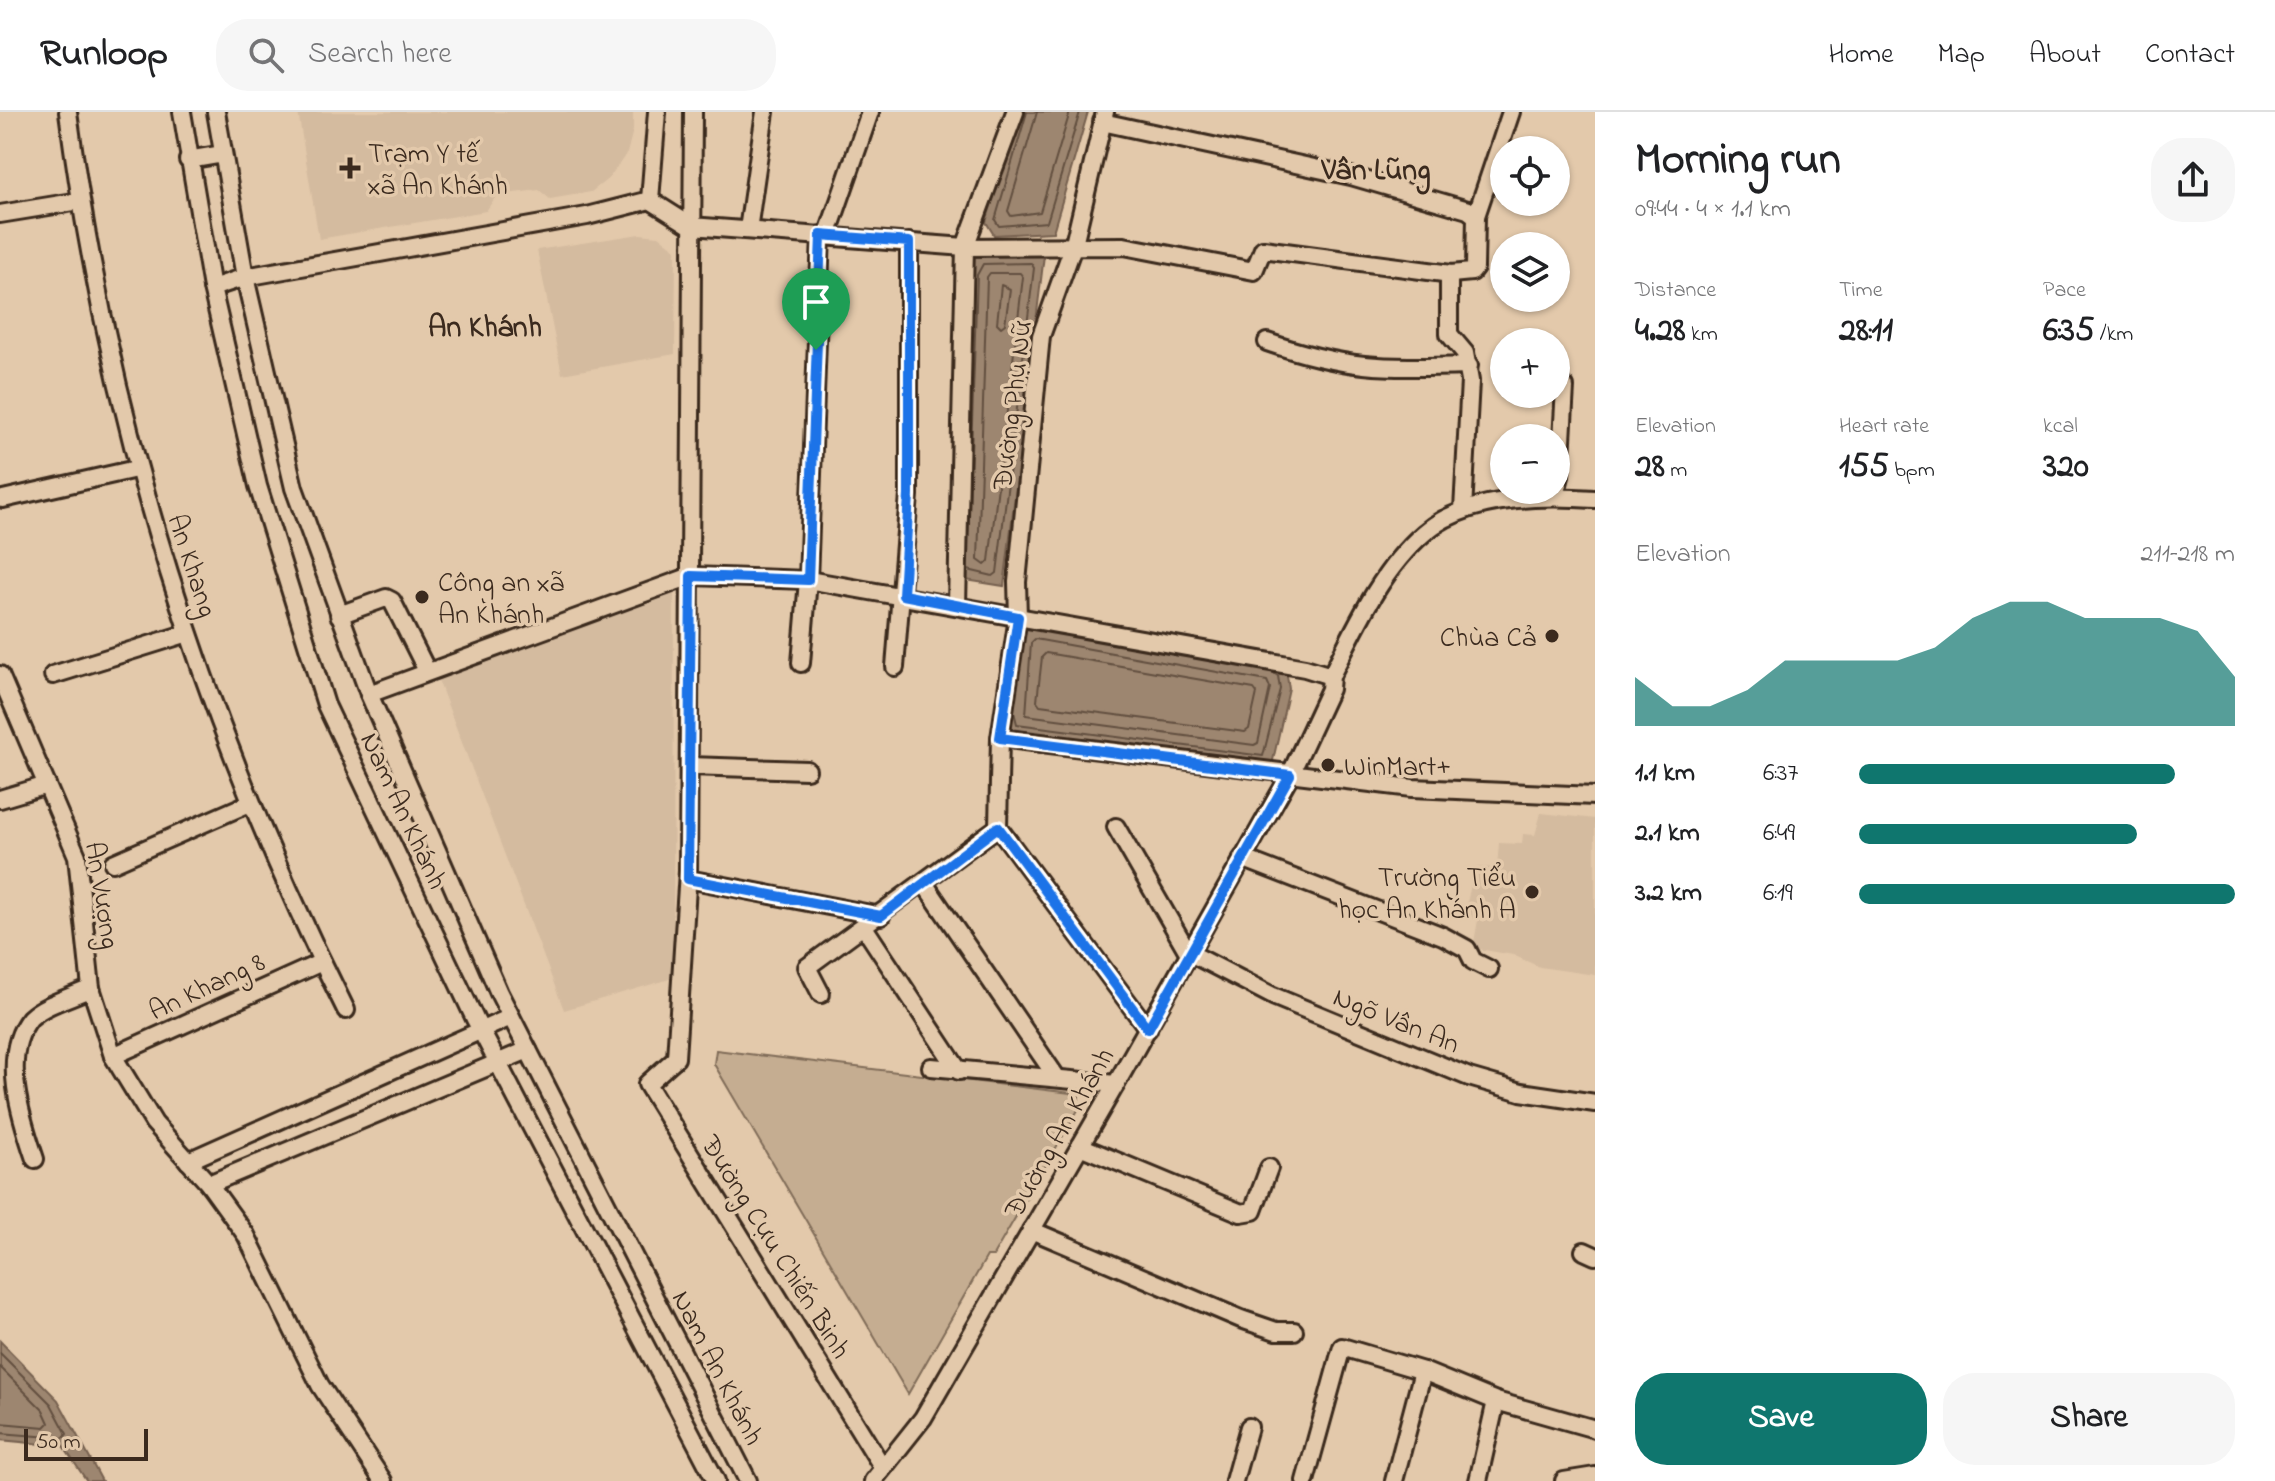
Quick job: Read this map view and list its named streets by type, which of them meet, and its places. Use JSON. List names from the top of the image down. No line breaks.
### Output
{"streets":{"street":["Đường Phụ Nữ","An Khang","Nam An Khánh","An Vượng","An Khang 8","Ngõ Vân An","Đường An Khánh","Đường Cựu Chiến Binh"]},"crossings":[["An Khang","An Khang 8"],["An Vượng","An Khang 8"],["Ngõ Vân An","Đường An Khánh"],["Đường An Khánh","Đường Cựu Chiến Binh"]],"districts":["Vân Lũng","An Khánh"],"places":{"health":["Trạm Y tế xã An Khánh"],"other":["Công an xã An Khánh","Chùa Cả","WinMart+","Trường Tiểu học An Khánh A"]},"scale_bar":"50 m","page":{"header":"Runloop","search":"Search here","nav":["Home","Map","About","Contact"],"heading":["Morning run","09:44 · 4 × 1.1 km"],"map_buttons":["+","−"],"stats":[["Distance","4.28 km"],["Time","28:11"],["Pace","6:35 /km"],["Elevation","28 m"],["Heart rate","155 bpm"],["kcal","320"]],"chart":["Elevation","211–218 m"],"list":[{"name":"1.1 km","note":"6:37"},{"name":"2.1 km","note":"6:49"},{"name":"3.2 km","note":"6:19"}],"buttons":["Save","Share"],"scale":"50 m"}}
